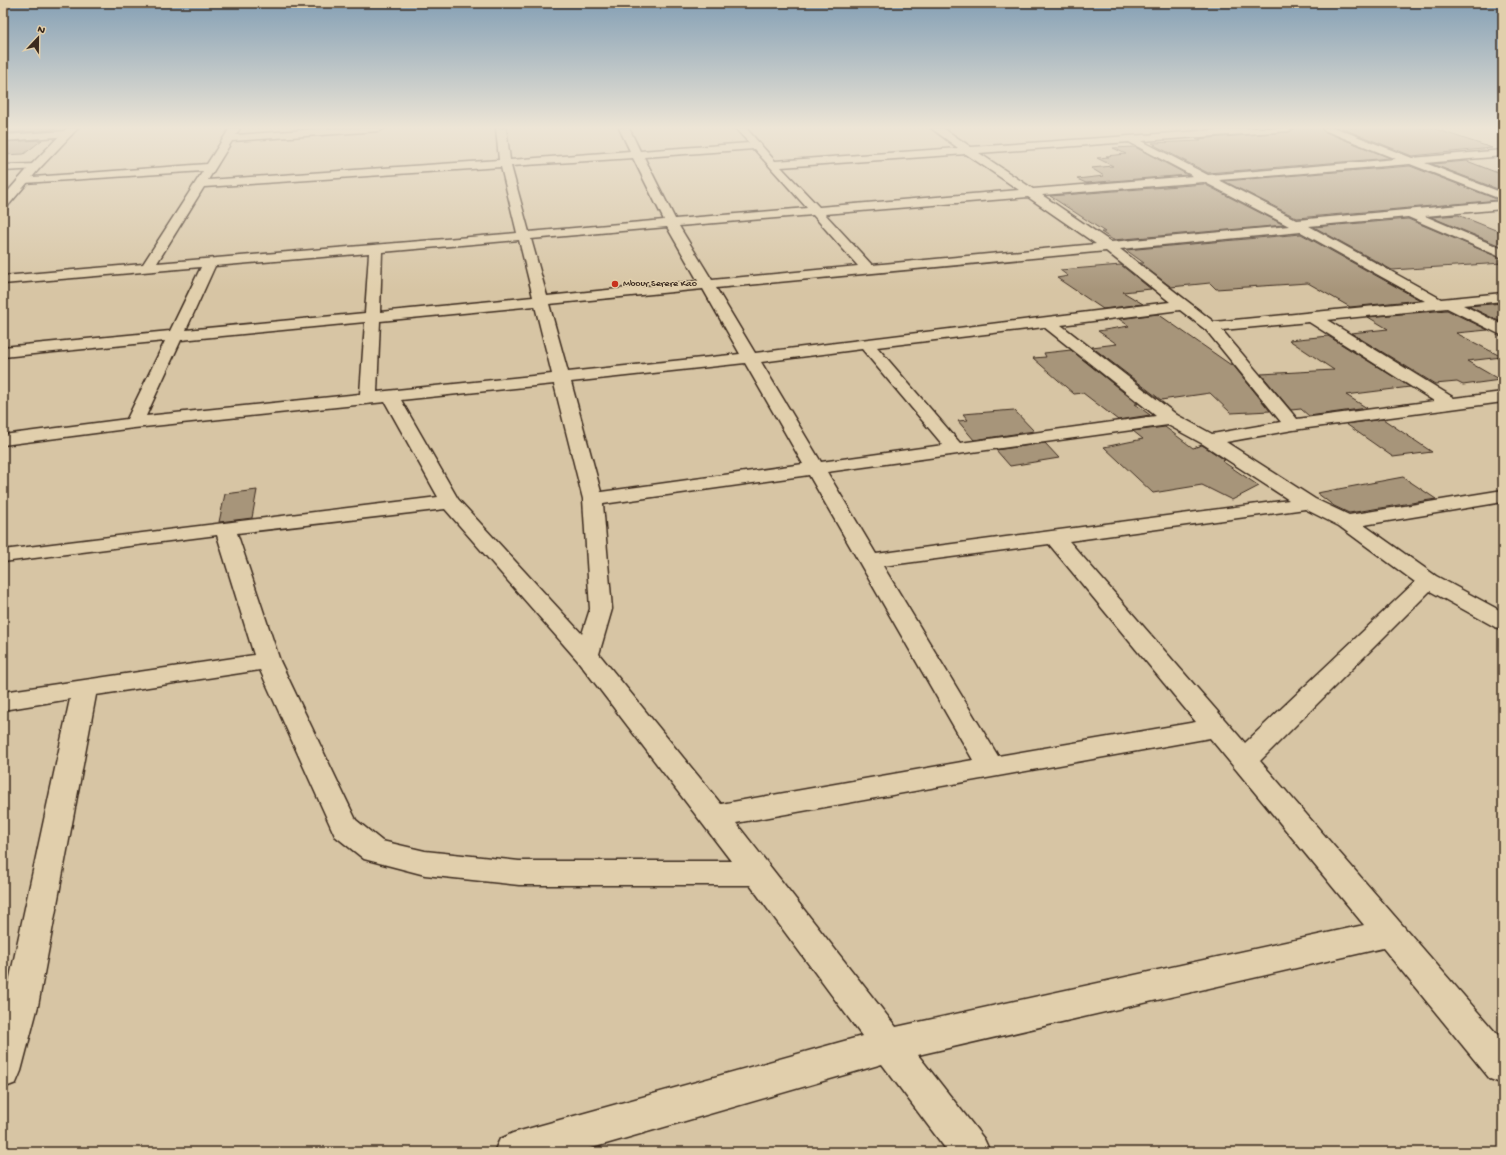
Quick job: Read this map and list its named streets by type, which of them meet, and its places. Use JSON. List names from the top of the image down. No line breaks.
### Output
{"places":["Mbour Serere Kao"],"north":"top"}
